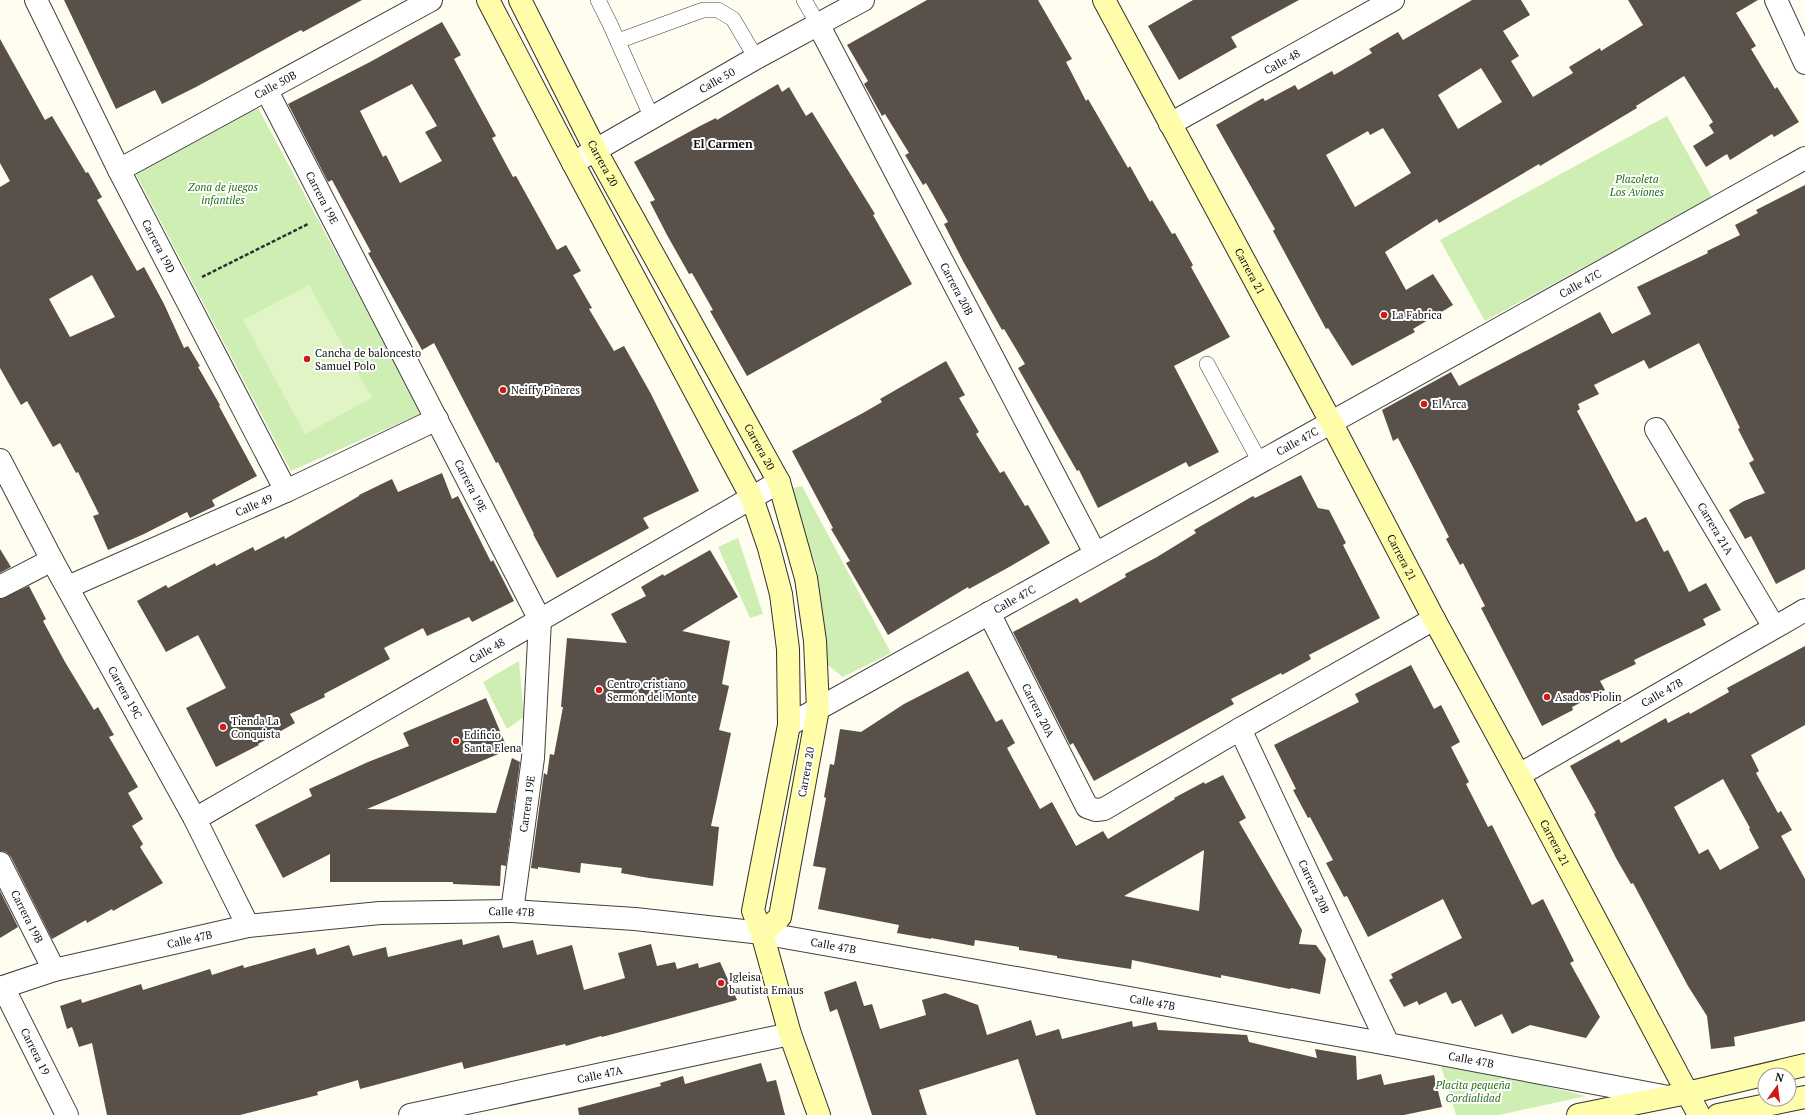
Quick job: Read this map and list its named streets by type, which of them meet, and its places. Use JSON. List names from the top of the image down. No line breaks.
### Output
{"streets":{"street":["Calle 48","Calle 50","Calle 50B","Carrera 20","Carrera 19E","Carrera 19D","Carrera 21","Calle 47C","Carrera 20B","Calle 49","Carrera 21A","Carrera 19C","Calle 47B","Carrera 20A","Carrera 19B","Carrera 19","Calle 47A"]},"crossings":[["Calle 48","Carrera 20"],["Calle 48","Carrera 19E"],["Calle 48","Carrera 21"],["Calle 48","Carrera 19C"],["Calle 50","Carrera 20"],["Calle 50","Carrera 20B"],["Calle 50B","Carrera 19E"],["Calle 50B","Carrera 19D"],["Carrera 20","Calle 47C"],["Carrera 20","Calle 47B"],["Carrera 19E","Calle 49"],["Carrera 19E","Calle 47B"],["Carrera 19D","Calle 49"],["Carrera 21","Calle 47C"],["Carrera 21","Calle 47B"],["Calle 47C","Carrera 20B"],["Calle 47C","Carrera 20A"],["Carrera 20B","Calle 47B"],["Carrera 20B","Carrera 20A"],["Calle 49","Carrera 19C"],["Carrera 21A","Calle 47B"],["Carrera 19C","Calle 47B"],["Calle 47B","Carrera 19B"],["Calle 47B","Carrera 19"]],"districts":["El Carmen"],"parks":["Plazoleta Los Aviones","Zona de juegos infantiles","Placita pequeña Cordialidad"],"places":["La Fabrica","Cancha de baloncesto Samuel Polo","Neiffy Piñeres","El Arca","Centro cristiano Sermón del Monte","Asados Piolin","Tienda La Conquista","Edificio Santa Elena","Igleisa bautista Emaus"],"north":"top"}
